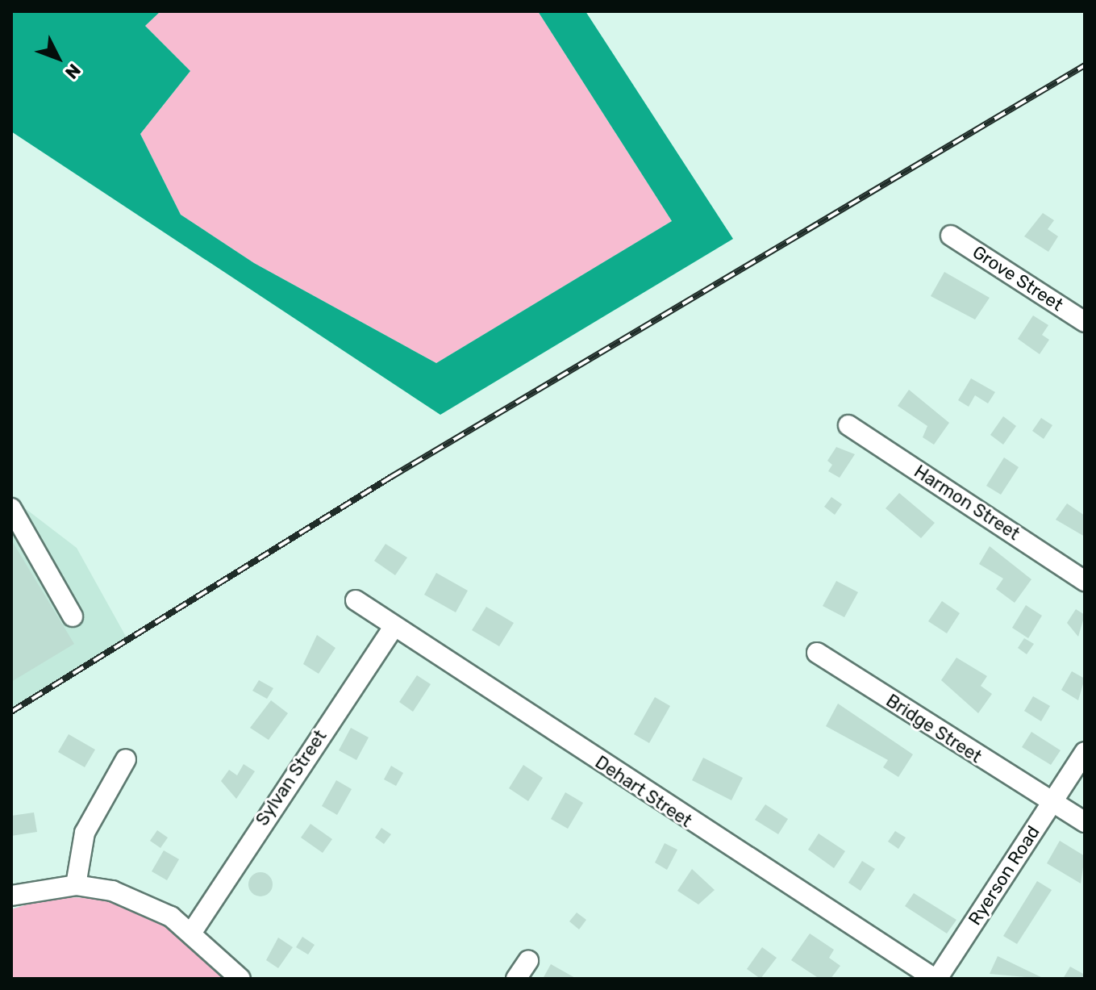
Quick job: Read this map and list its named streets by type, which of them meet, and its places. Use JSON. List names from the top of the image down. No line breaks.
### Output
{"streets":{"street":["Grove Street","Harmon Street","Bridge Street","Sylvan Street","Dehart Street","Ryerson Road"]},"crossings":[["Bridge Street","Ryerson Road"],["Sylvan Street","Dehart Street"],["Dehart Street","Ryerson Road"]],"north":"bottom right"}
